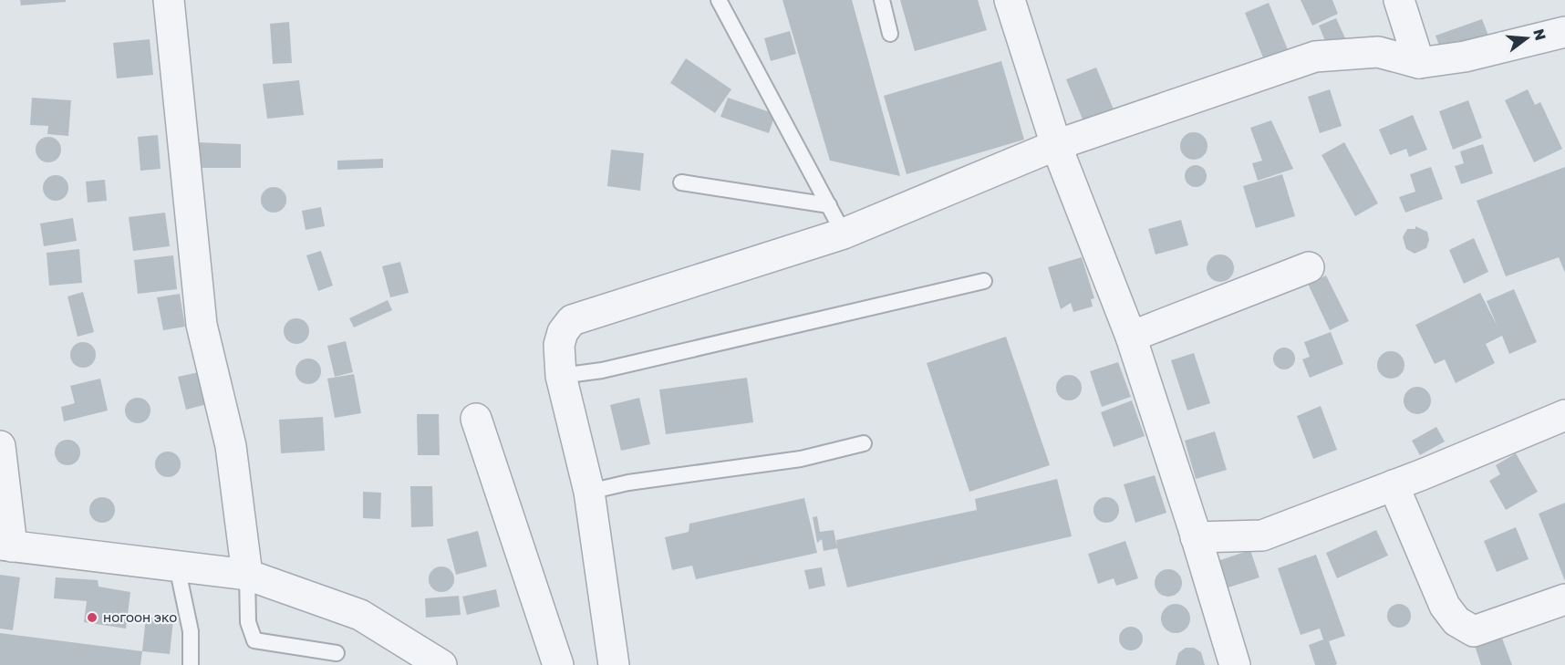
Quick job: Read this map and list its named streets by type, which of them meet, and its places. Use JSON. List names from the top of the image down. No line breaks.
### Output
{"places":["ногоон эко"],"north":"right"}
